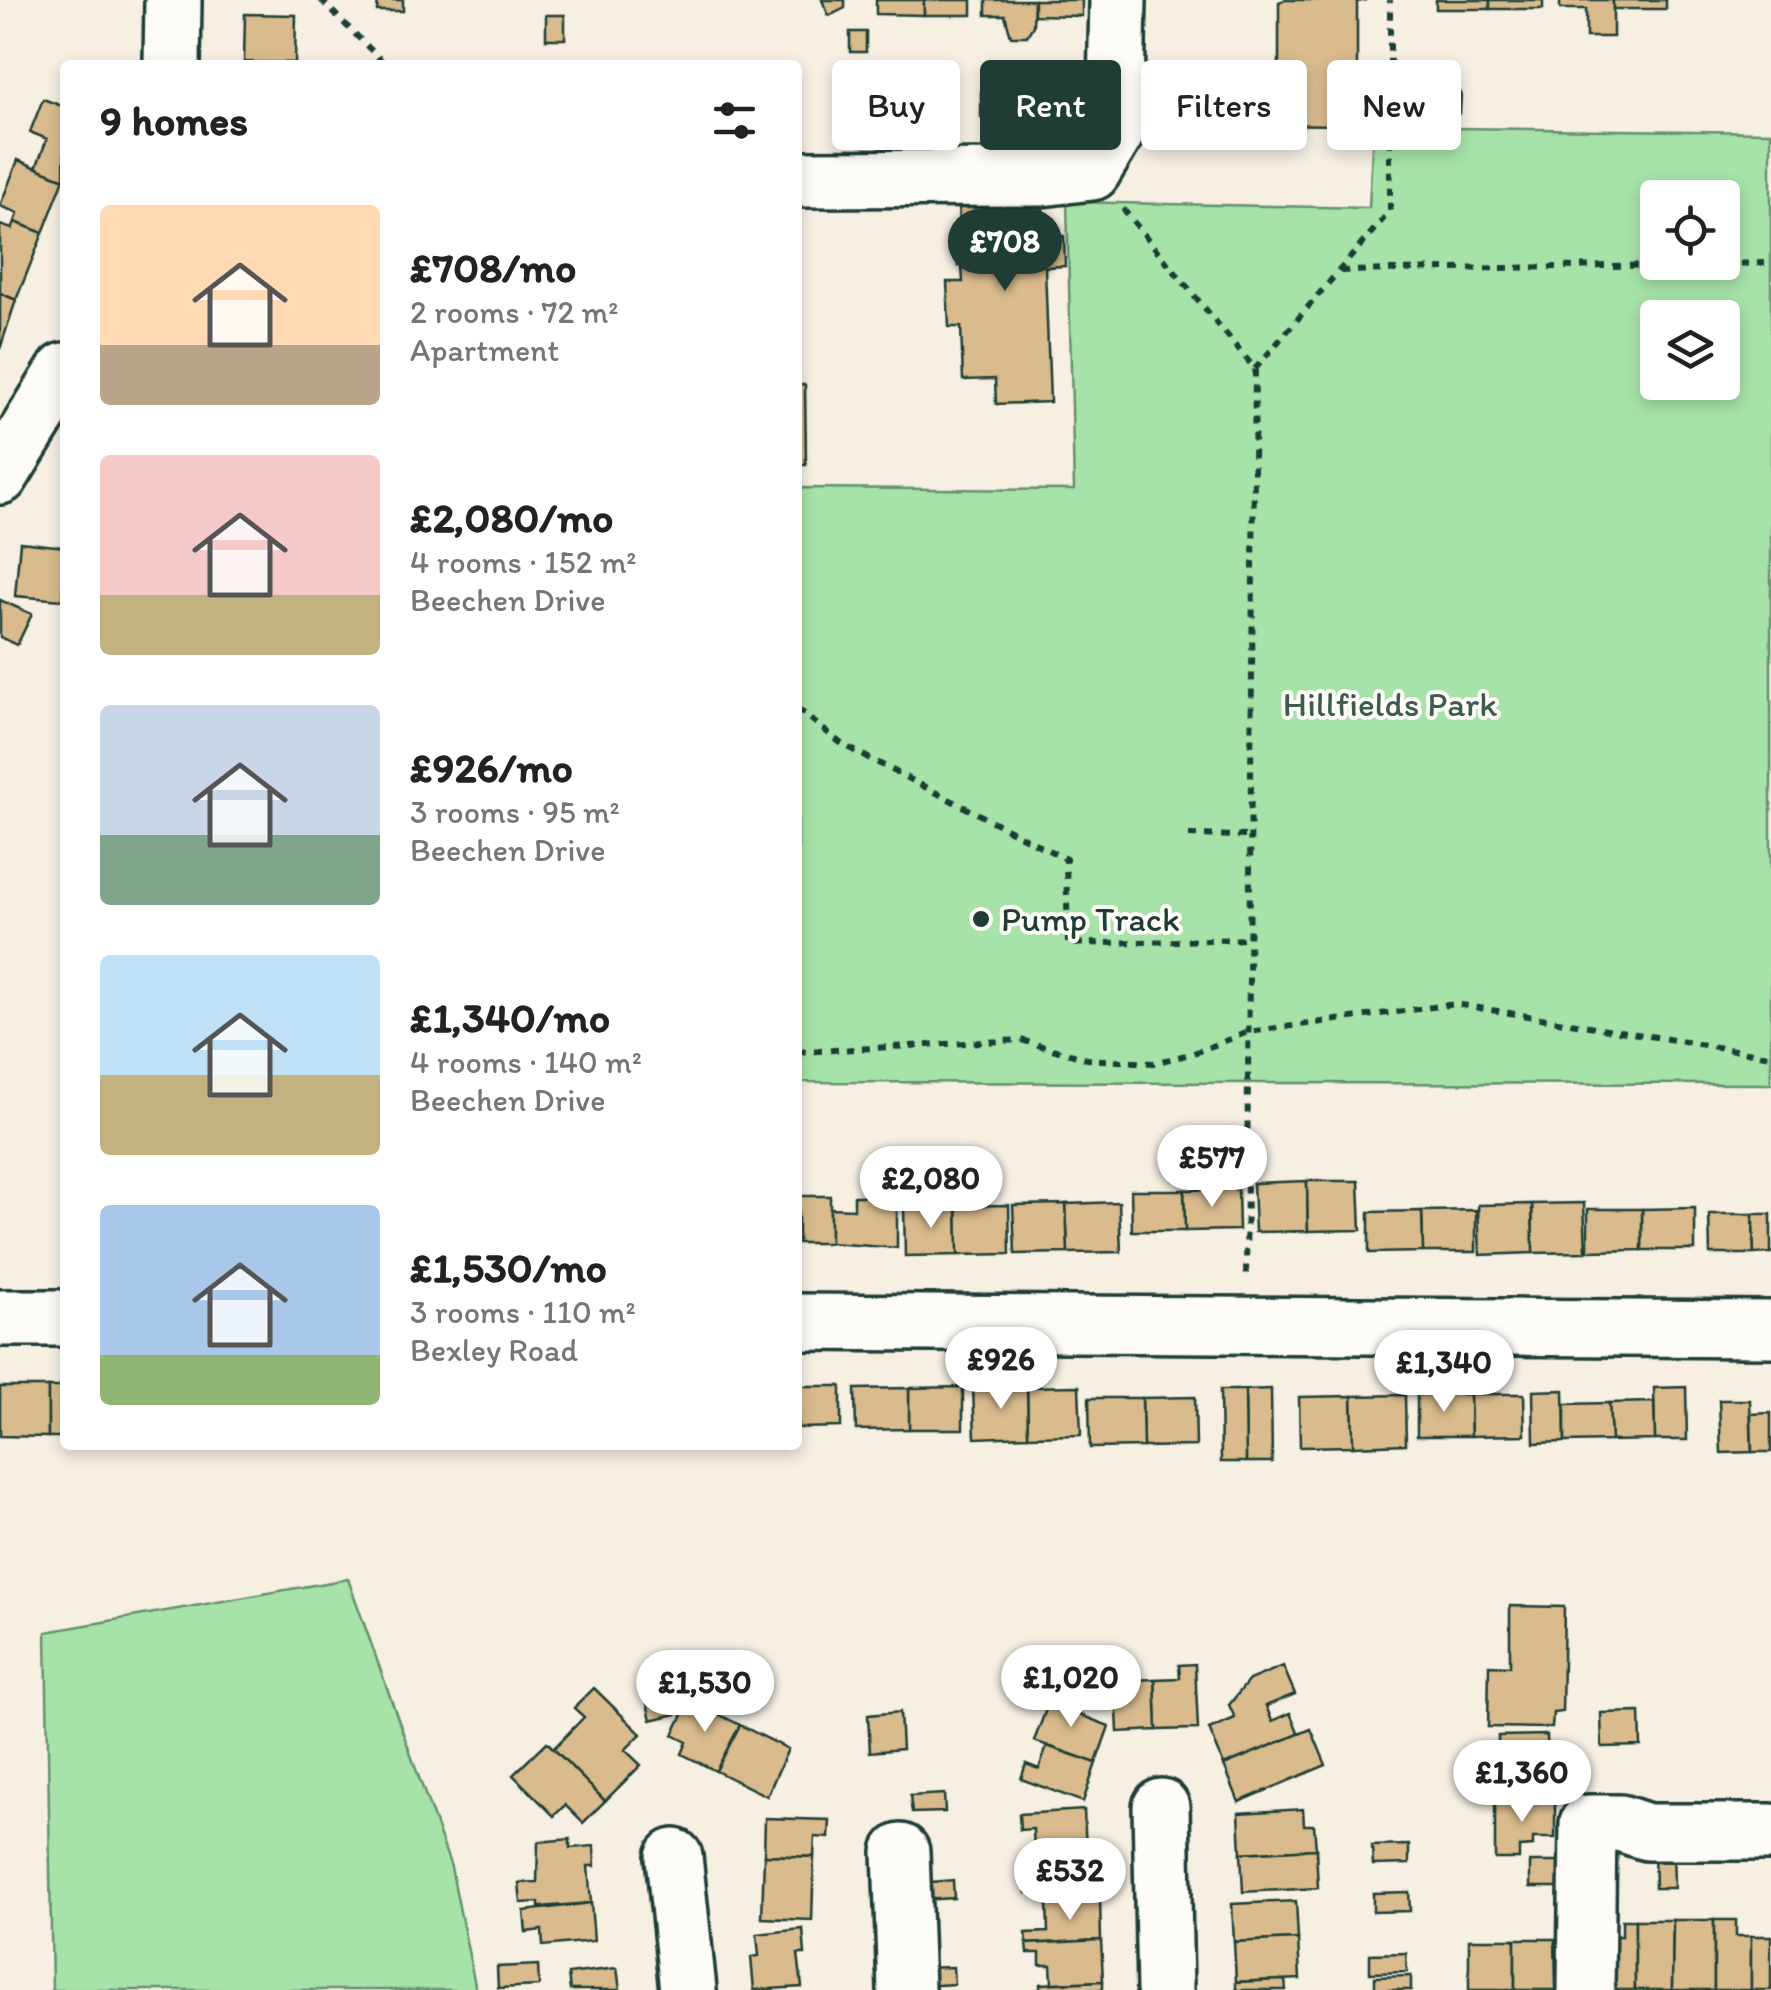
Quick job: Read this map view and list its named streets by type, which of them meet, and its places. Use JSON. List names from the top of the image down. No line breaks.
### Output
{"parks":["Hillfields Park"],"places":["Pump Track"],"page":{"chip":["Buy","Rent","Filters","New"],"heading":"9 homes","list":[{"name":"£708/mo","note":"2 rooms · 72 m² · Apartment"},{"name":"£2,080/mo","note":"4 rooms · 152 m² · Beechen Drive"},{"name":"£926/mo","note":"3 rooms · 95 m² · Beechen Drive"},{"name":"£1,340/mo","note":"4 rooms · 140 m² · Beechen Drive"},{"name":"£1,530/mo","note":"3 rooms · 110 m² · Bexley Road"}],"price":["£708","£577","£2,080","£926","£1,340","£1,020","£1,530","£1,360","£532"]}}
